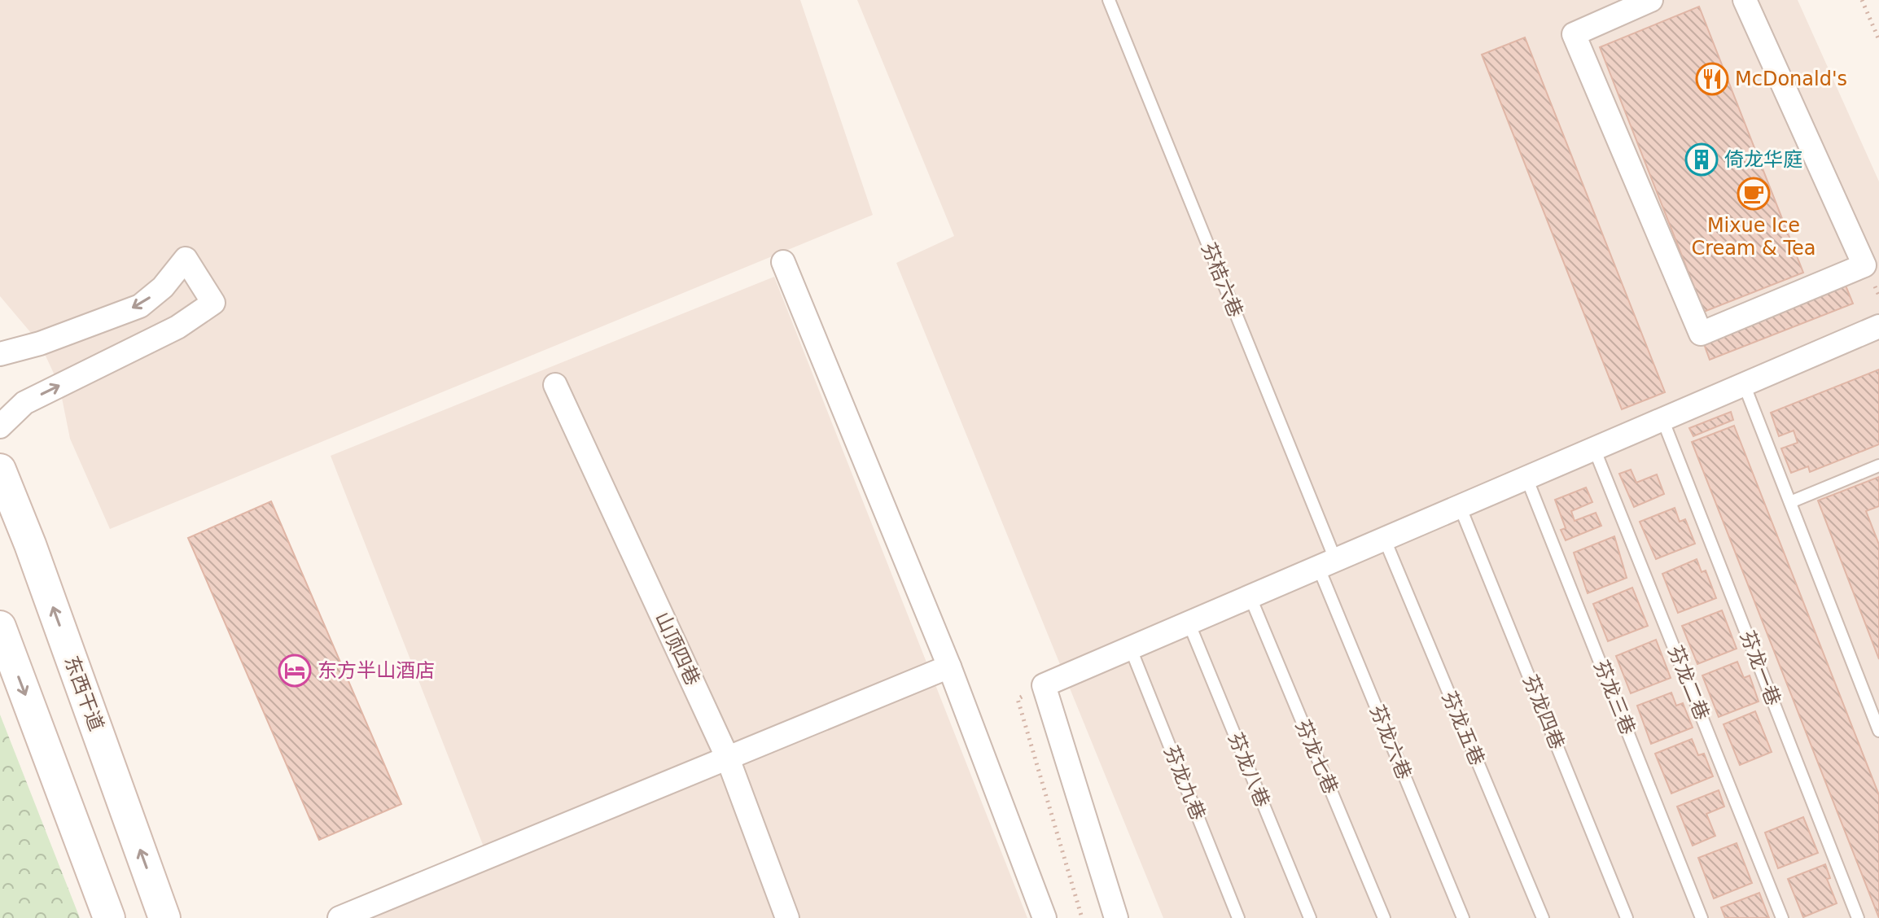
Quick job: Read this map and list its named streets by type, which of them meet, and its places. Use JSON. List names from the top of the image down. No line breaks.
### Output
{"streets":{"main road":["东西干道"],"street":["山顶四巷"],"lane":["芬桔六巷","芬龙一巷","芬龙二巷","芬龙三巷","芬龙四巷","芬龙五巷","芬龙六巷","芬龙七巷","芬龙八巷","芬龙九巷"]},"crossings":[["芬桔六巷","芬龙六巷"]],"places":{"restaurant":["McDonald's"],"building":["倚龙华庭"],"cafe":["Mixue Ice Cream & Tea"],"hotel":["东方半山酒店"]}}
